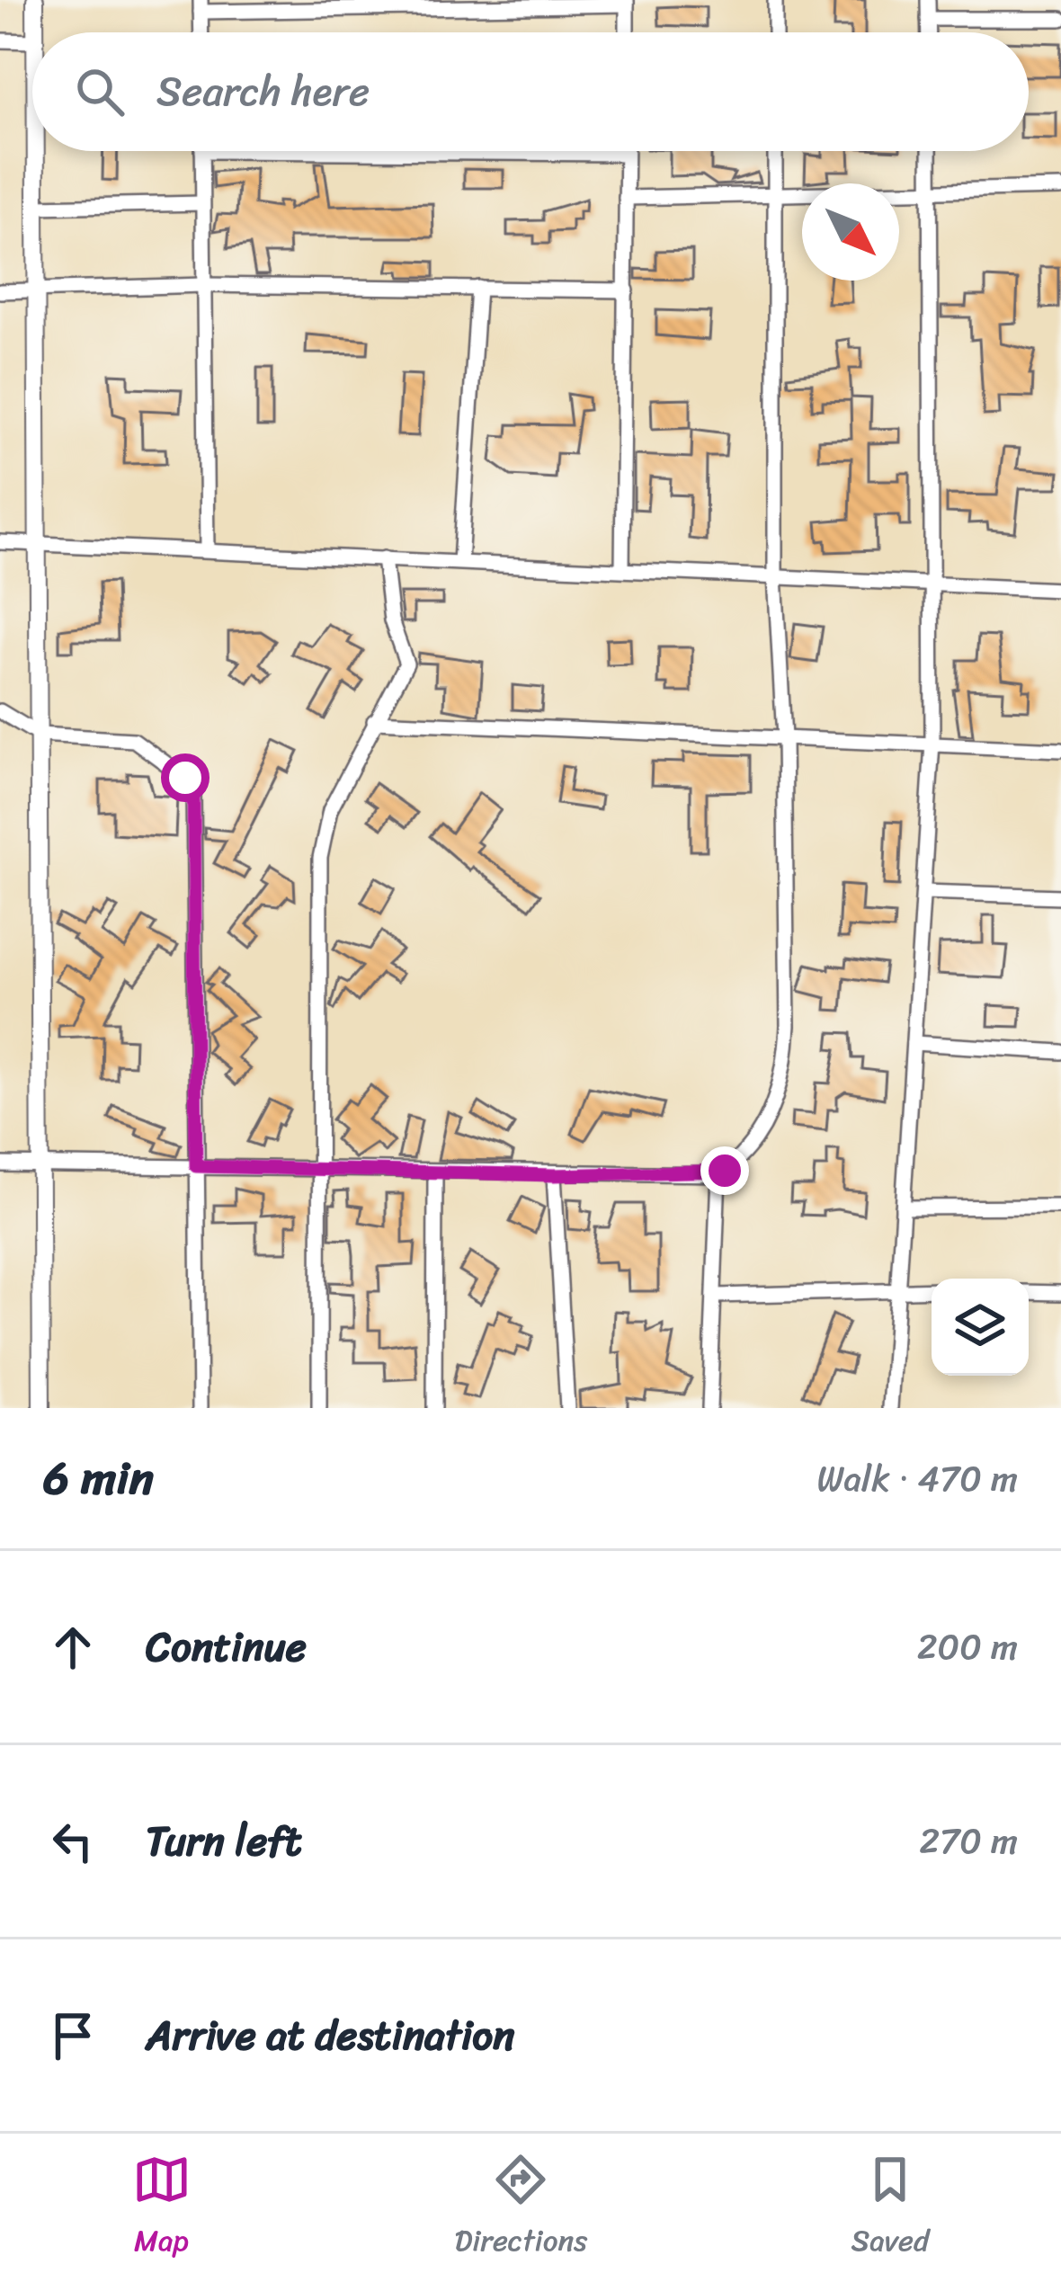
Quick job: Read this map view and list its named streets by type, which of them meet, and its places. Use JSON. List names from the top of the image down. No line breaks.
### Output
{"north":"bottom right","page":{"search":"Search here","heading":["6 min","Walk · 470 m"],"list":[["Continue","200 m"],["Turn left","270 m"],"Arrive at destination"],"nav":["Map","Directions","Saved"]}}
